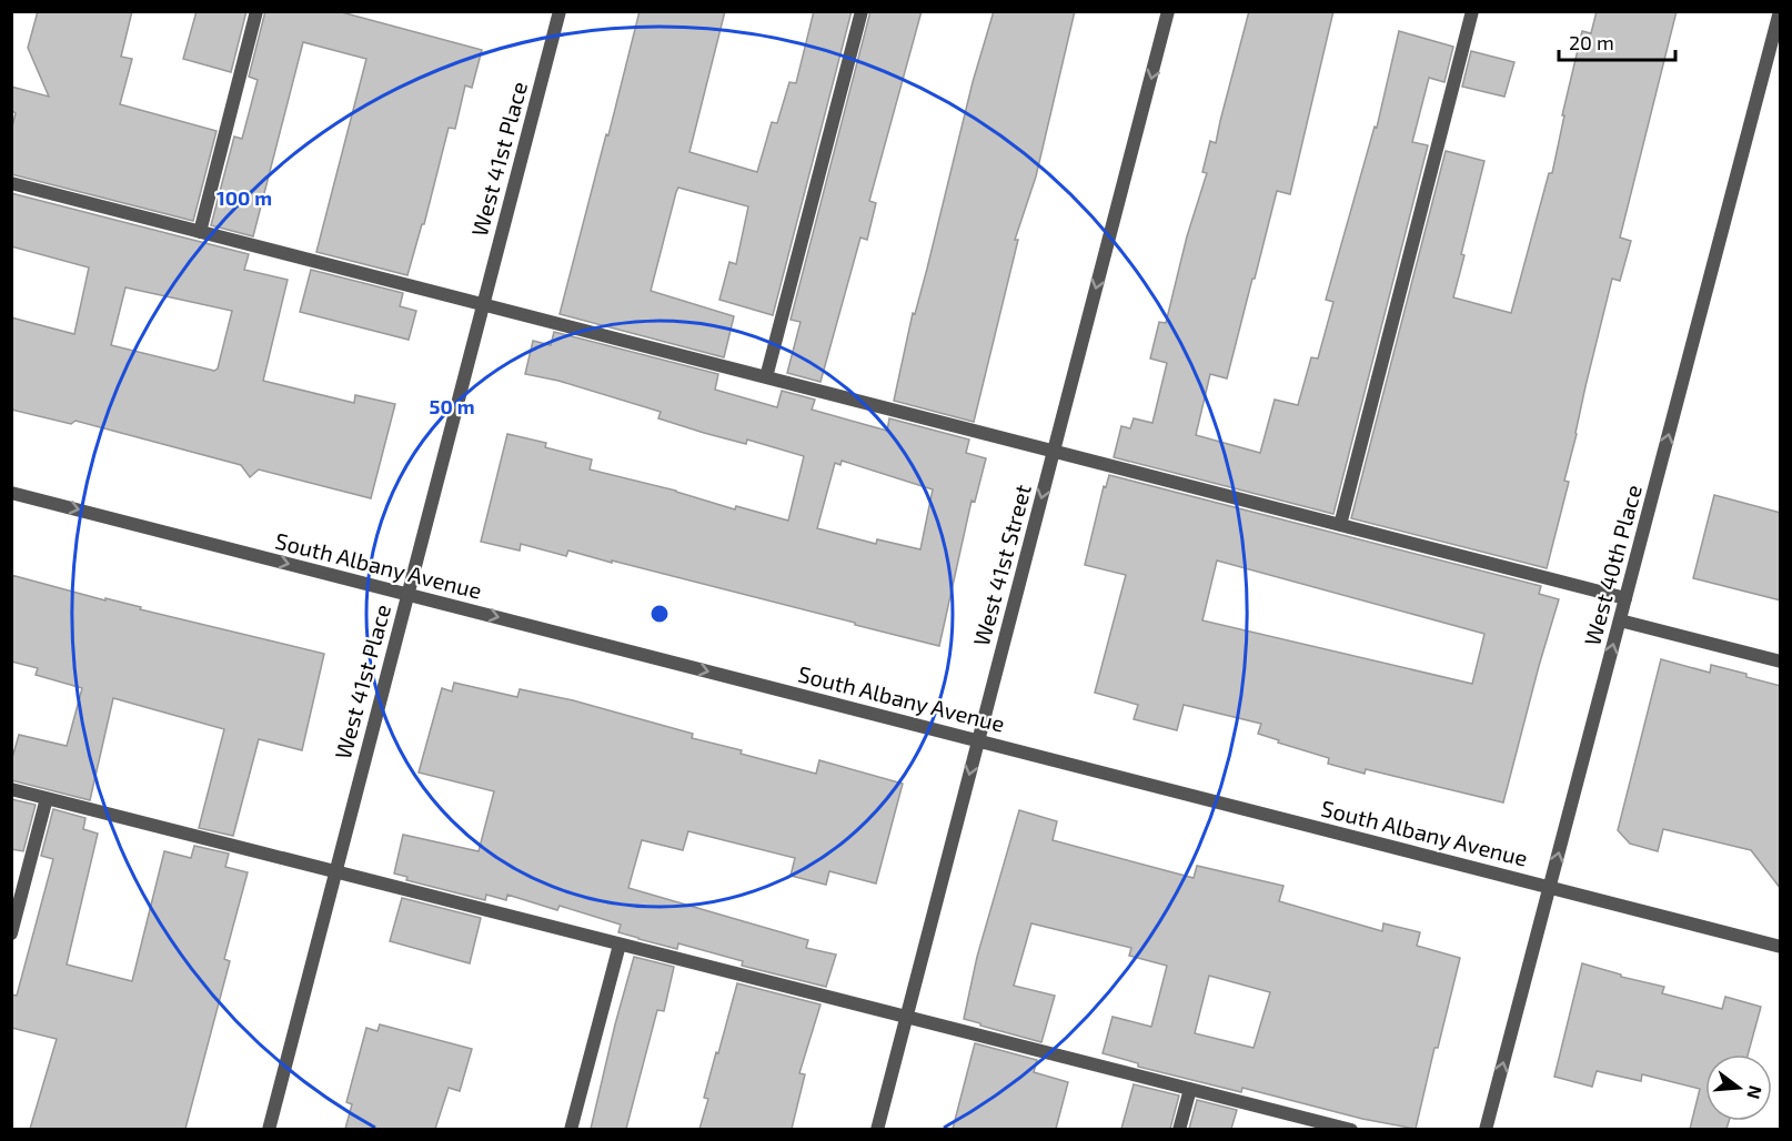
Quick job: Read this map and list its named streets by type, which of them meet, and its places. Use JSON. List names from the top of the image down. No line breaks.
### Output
{"streets":{"street":["West 41st Place","South Albany Avenue","West 41st Street","West 40th Place"]},"crossings":[["West 41st Place","South Albany Avenue"],["South Albany Avenue","West 41st Street"],["South Albany Avenue","West 40th Place"]],"one_way":["South Albany Avenue","West 41st Street","West 40th Place"],"scale_bar":"20 m","north":"right","rings":["100 m","50 m"]}
